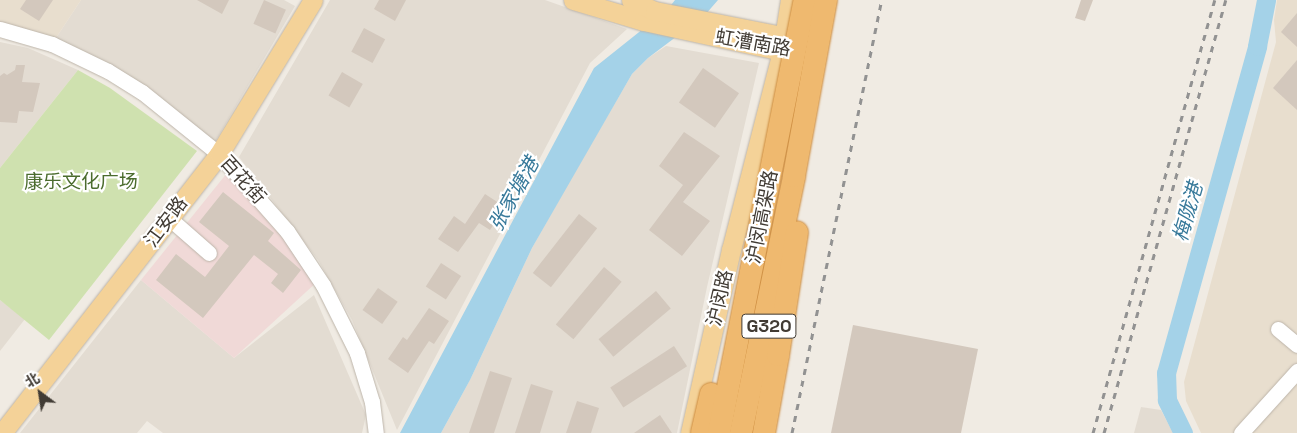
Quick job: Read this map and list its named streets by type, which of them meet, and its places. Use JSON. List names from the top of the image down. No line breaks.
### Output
{"streets":{"highway":["沪闵高架路"],"main road":["虹漕南路","江安路","沪闵路","G320"],"street":["百花街"]},"crossings":[["虹漕南路","沪闵路"],["虹漕南路","G320"],["百花街","江安路"]],"water":["张家塘港","梅陇港"],"parks":["康乐文化广场"],"north":"top left"}
